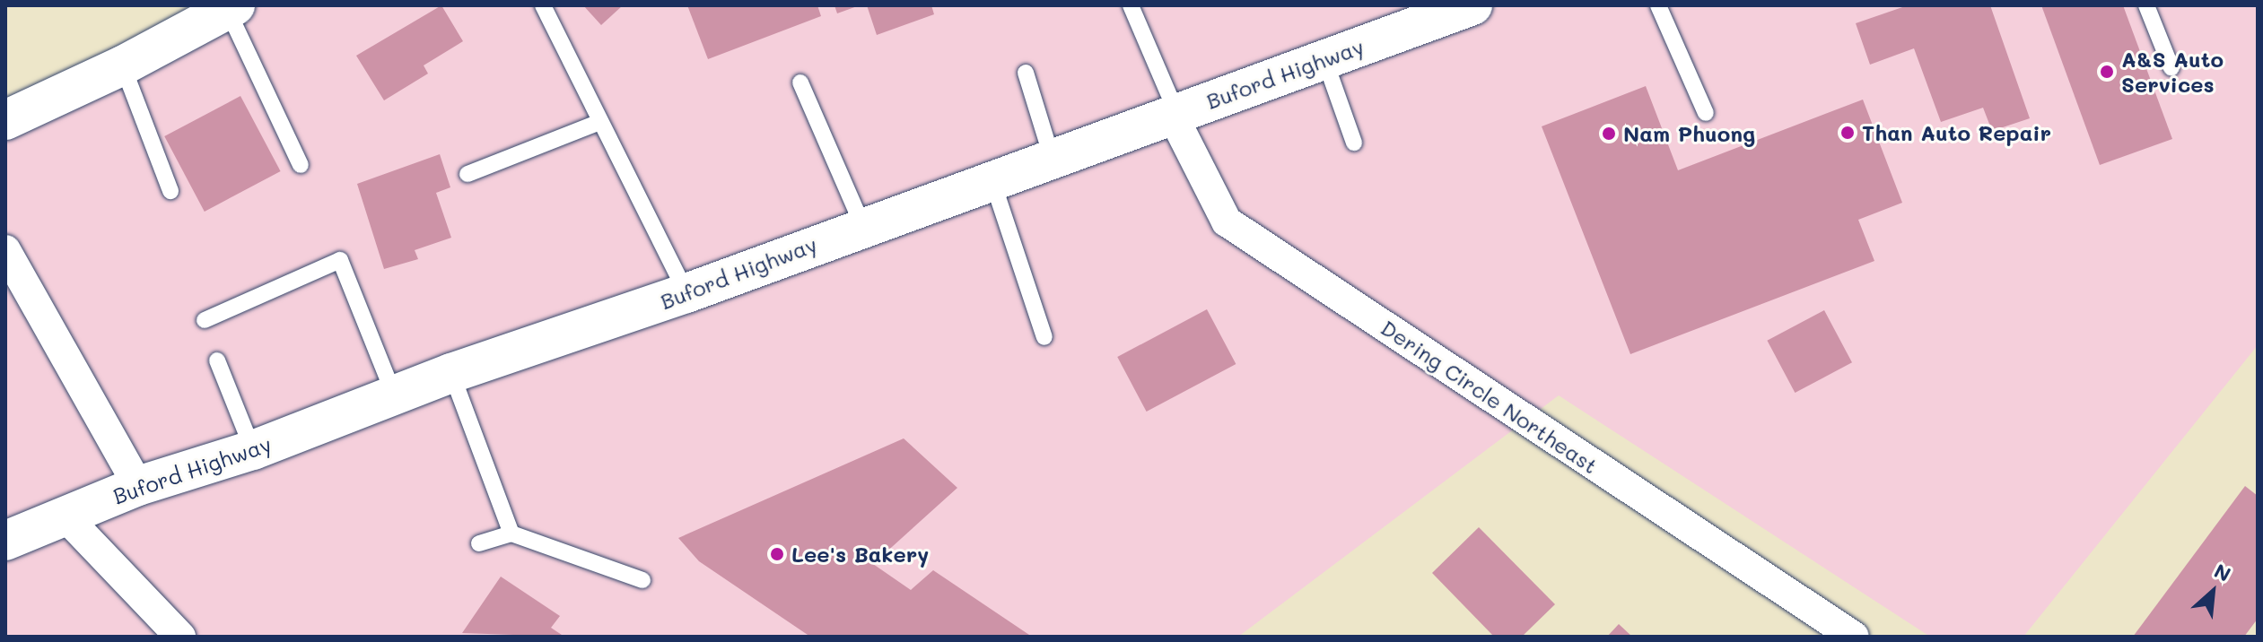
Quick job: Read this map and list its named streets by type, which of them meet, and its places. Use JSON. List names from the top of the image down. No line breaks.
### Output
{"streets":{"main road":["Buford Highway"],"street":["Dering Circle Northeast"]},"crossings":[["Buford Highway","Dering Circle Northeast"]],"places":["A&S Auto Services","Than Auto Repair","Nam Phuong","Lee's Bakery"],"north":"top right"}
